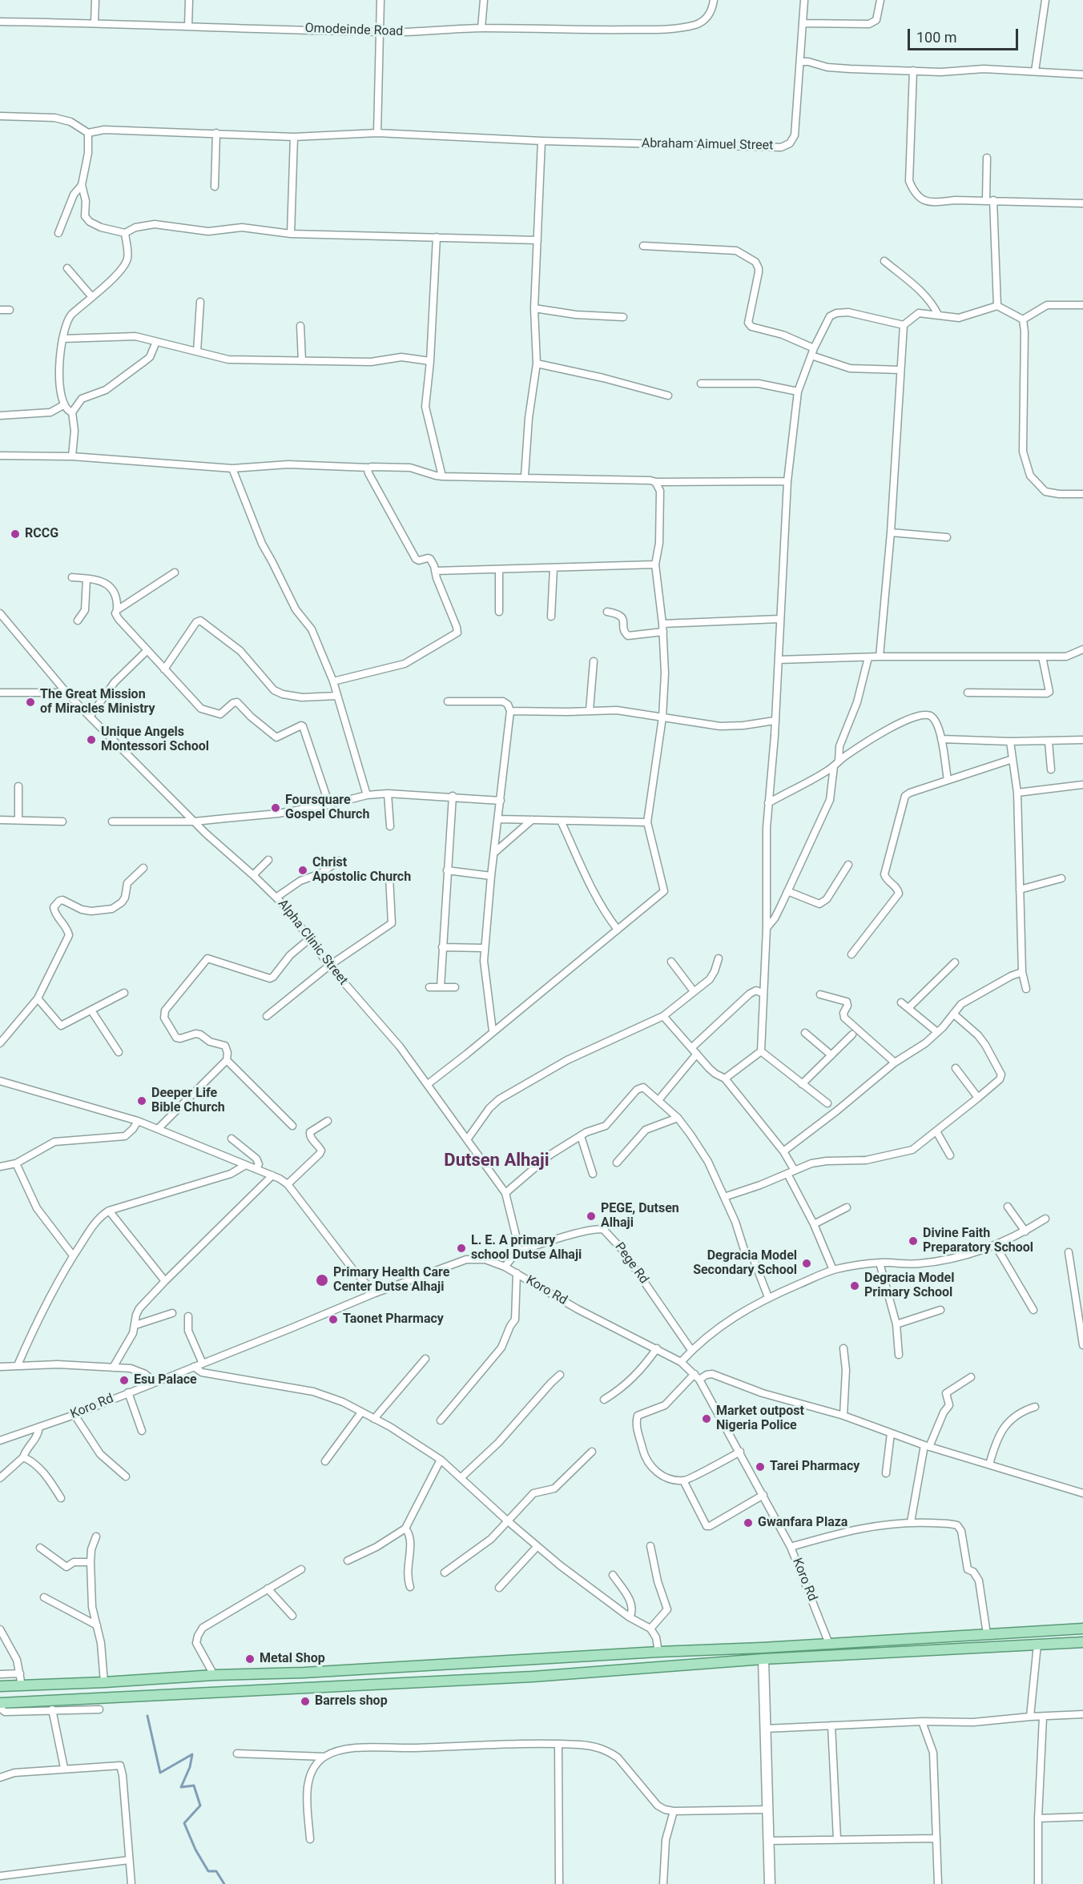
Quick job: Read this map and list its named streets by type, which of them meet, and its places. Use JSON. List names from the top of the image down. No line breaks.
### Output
{"streets":{"street":["Omodeinde Road","Abraham Aimuel Street","Alpha Clinic Street","Pege Rd","Koro Rd"]},"crossings":[["Alpha Clinic Street","Pege Rd"]],"districts":["Dutsen Alhaji"],"places":["RCCG","The Great Mission of Miracles Ministry","Unique Angels Montessori School","Foursquare Gospel Church","Christ Apostolic Church","Deeper Life Bible Church","PEGE, Dutsen Alhaji","Divine Faith Preparatory School","L. E. A primary school Dutse Alhaji","Degracia Model Secondary School","Primary Health Care Center Dutse Alhaji","Degracia Model Primary School","Taonet Pharmacy","Esu Palace","Market outpost Nigeria Police","Tarei Pharmacy","Gwanfara Plaza","Metal Shop","Barrels shop"],"scale_bar":"100 m"}
